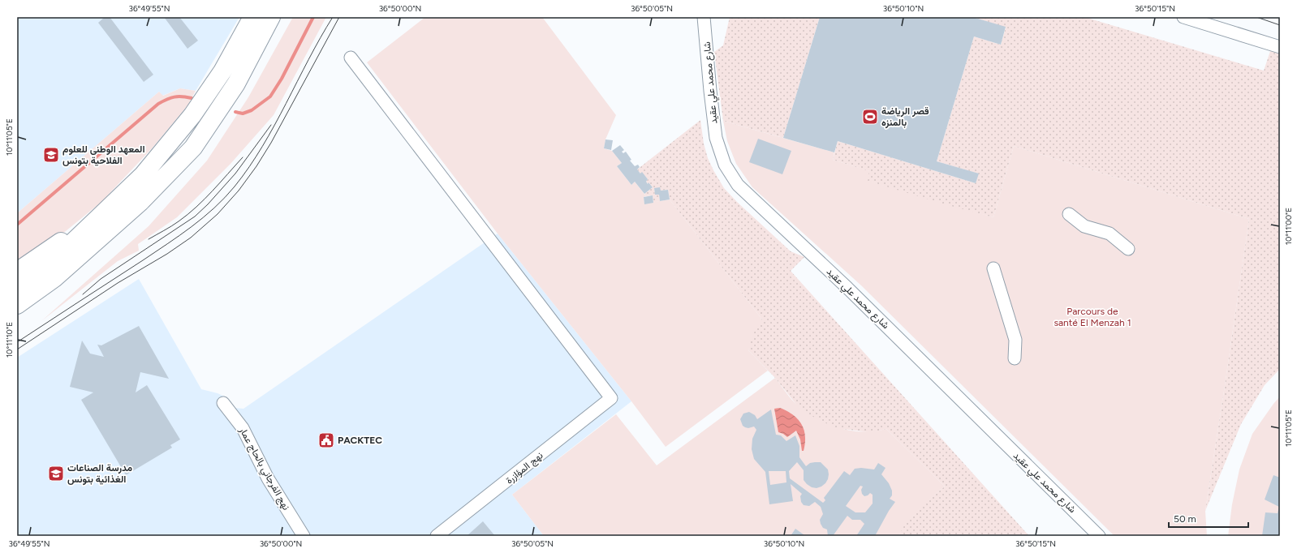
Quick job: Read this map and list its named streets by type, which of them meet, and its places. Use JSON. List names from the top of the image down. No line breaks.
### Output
{"streets":{"street":["شارع محمد علي عقيد","نهج المؤازرة","نهج الفرجاني بالحاج عمار"]},"parks":["Parcours de santé El Menzah 1"],"places":{"sports":["قصر الرياضة بالمنزه"],"school or university":["المعهد الوطني للعلوم الفلاحية بتونس","مدرسة الصناعات الغذائية بتونس"],"public building":["PACKTEC"]},"scale_bar":"50 m","coordinates":["36°49'55\"N","36°50'00\"N","36°50'05\"N","36°50'10\"N","36°50'15\"N","10°11'05\"E","10°11'00\"E","10°11'10\"E"]}
